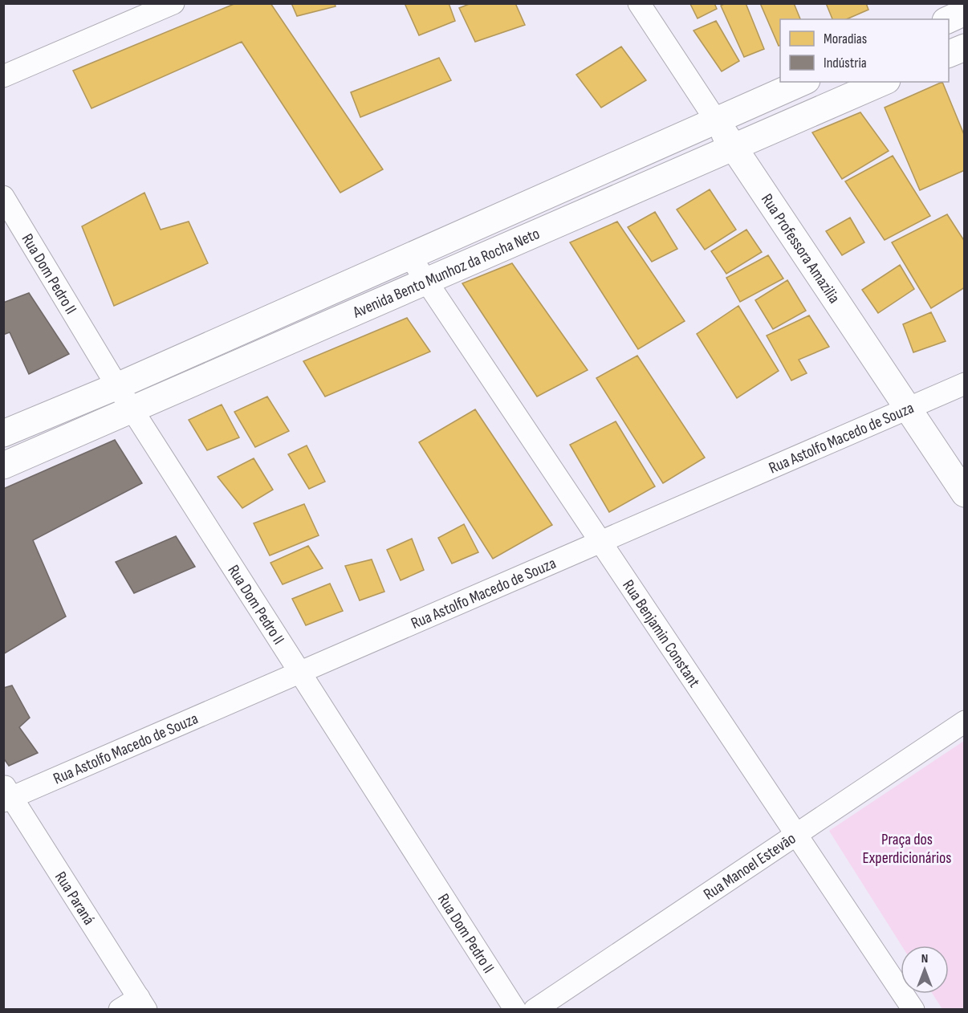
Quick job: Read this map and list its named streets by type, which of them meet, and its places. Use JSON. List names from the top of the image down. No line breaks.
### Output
{"streets":{"main road":["Rua Professora Amazilia","Avenida Bento Munhoz da Rocha Neto"],"street":["Rua Dom Pedro II","Rua Astolfo Macedo de Souza","Rua Benjamin Constant","Rua Manoel Estevão","Rua Paraná"]},"crossings":[["Rua Professora Amazilia","Avenida Bento Munhoz da Rocha Neto"],["Rua Professora Amazilia","Rua Astolfo Macedo de Souza"],["Avenida Bento Munhoz da Rocha Neto","Rua Dom Pedro II"],["Avenida Bento Munhoz da Rocha Neto","Rua Benjamin Constant"],["Rua Dom Pedro II","Rua Astolfo Macedo de Souza"],["Rua Astolfo Macedo de Souza","Rua Benjamin Constant"],["Rua Astolfo Macedo de Souza","Rua Paraná"],["Rua Benjamin Constant","Rua Manoel Estevão"]],"parks":["Praça dos Experdicionários"],"legend":["Moradias","Indústria"],"north":"top"}
